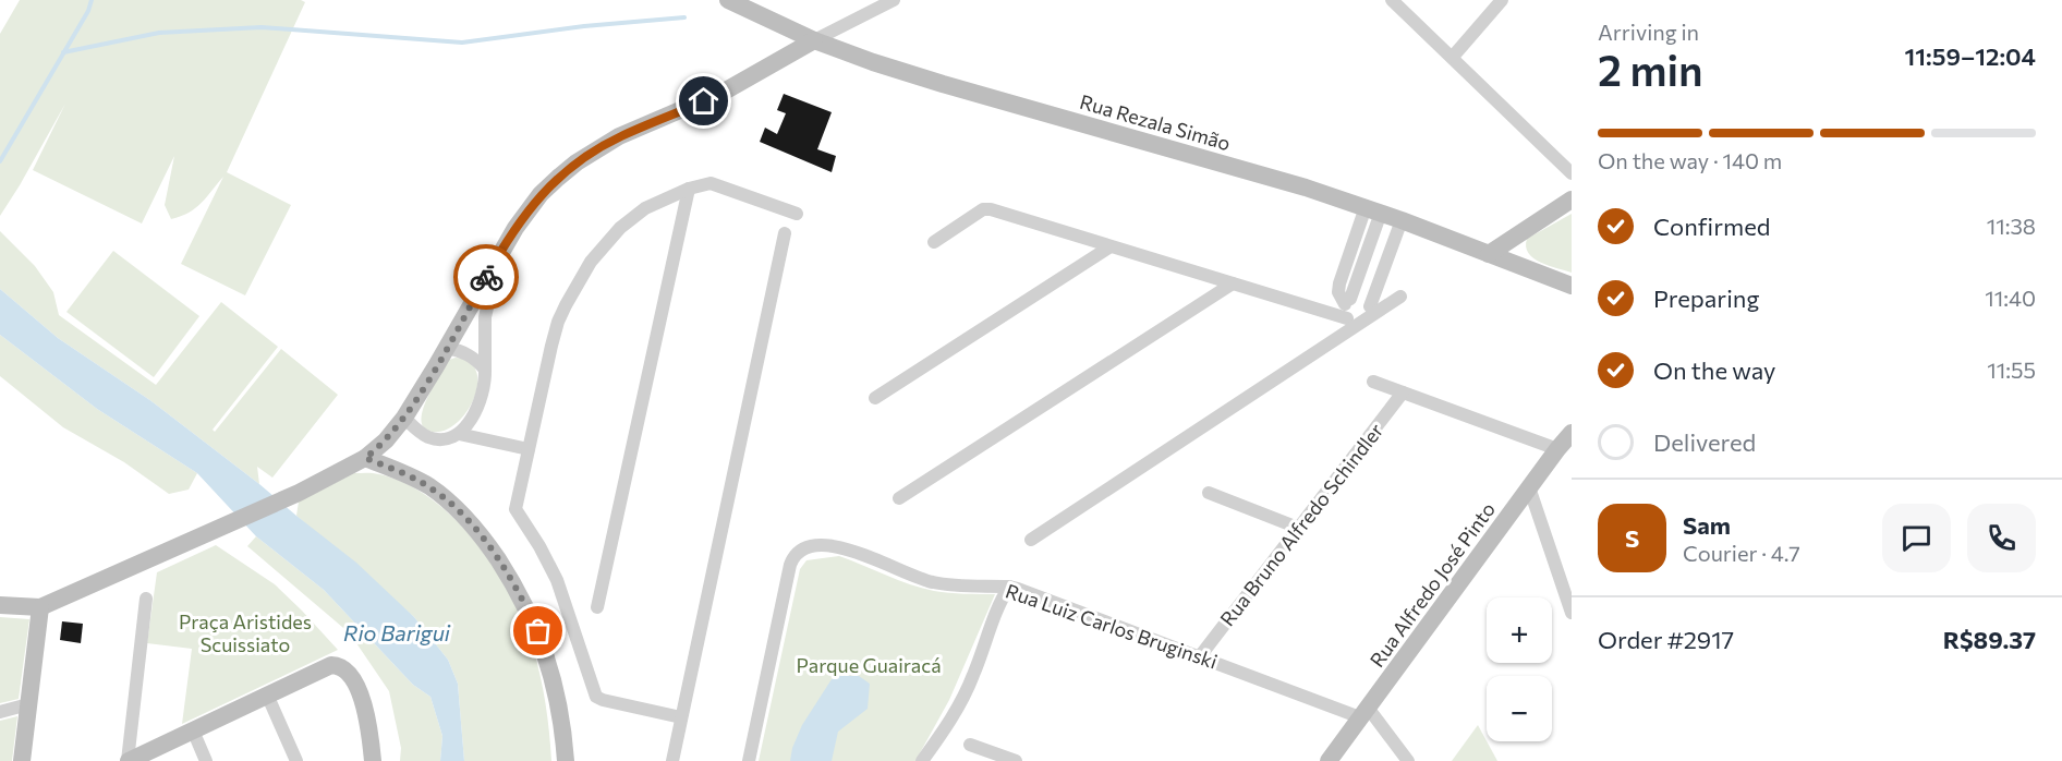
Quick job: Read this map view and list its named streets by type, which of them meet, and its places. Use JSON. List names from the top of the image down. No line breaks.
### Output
{"streets":{"main road":["Rua Rezala Simão","Rua Alfredo José Pinto"],"street":["Rua Bruno Alfredo Schindler","Rua Luiz Carlos Bruginski"]},"crossings":[["Rua Bruno Alfredo Schindler","Rua Luiz Carlos Bruginski"],["Rua Alfredo José Pinto","Rua Luiz Carlos Bruginski"]],"water":["Rio Barigui"],"parks":["Praça Aristides Scuissiato","Parque Guairacá"],"page":{"heading":["2 min","Arriving in","11:59–12:04"],"panel":["Sam","Courier · 4.7","Order #2917","R$89.37"],"bar":"On the way · 140 m","list":[["Confirmed","11:38"],["Preparing","11:40"],["On the way","11:55"],"Delivered"],"round":"S","map_buttons":["+","−"]}}
